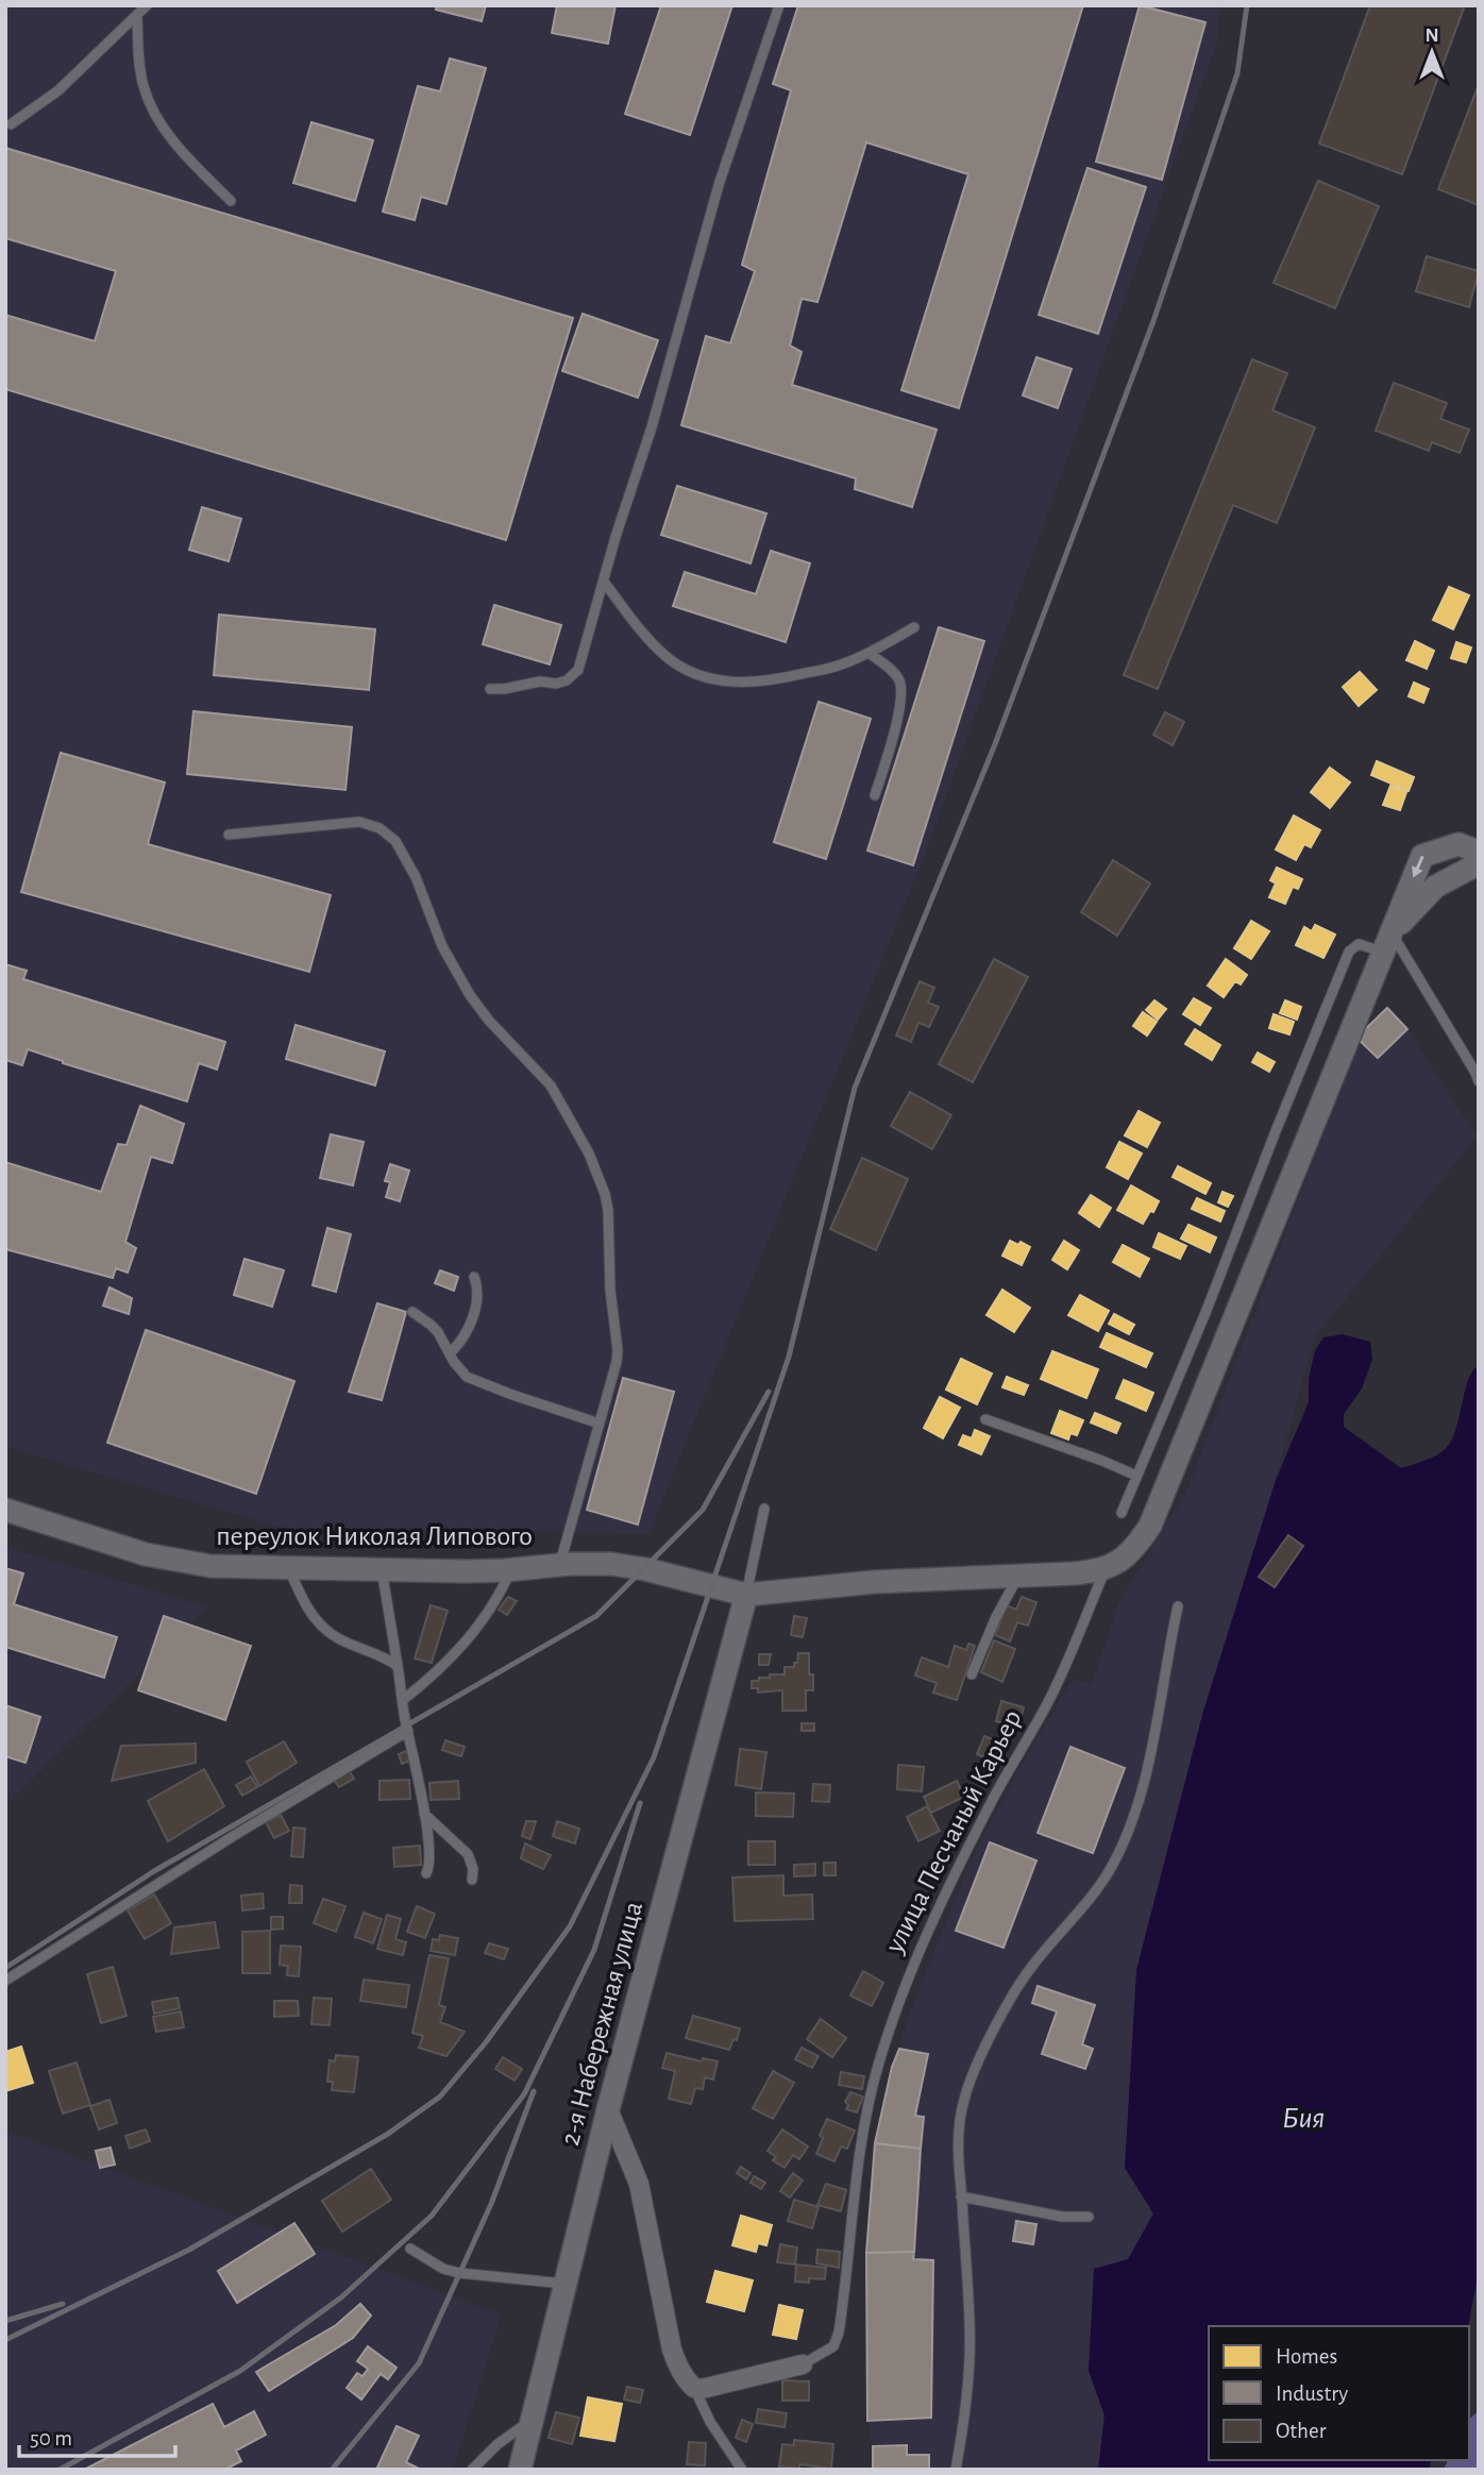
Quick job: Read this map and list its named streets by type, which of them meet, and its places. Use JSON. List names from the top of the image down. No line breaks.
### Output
{"streets":{"street":["переулок Николая Липового","улица Песчаный Карьер","2-я Набережная улица"]},"crossings":[["переулок Николая Липового","улица Песчаный Карьер"],["переулок Николая Липового","2-я Набережная улица"]],"water":["Бия"],"legend":["Homes","Industry","Other"],"scale_bar":"50 m","north":"top"}
